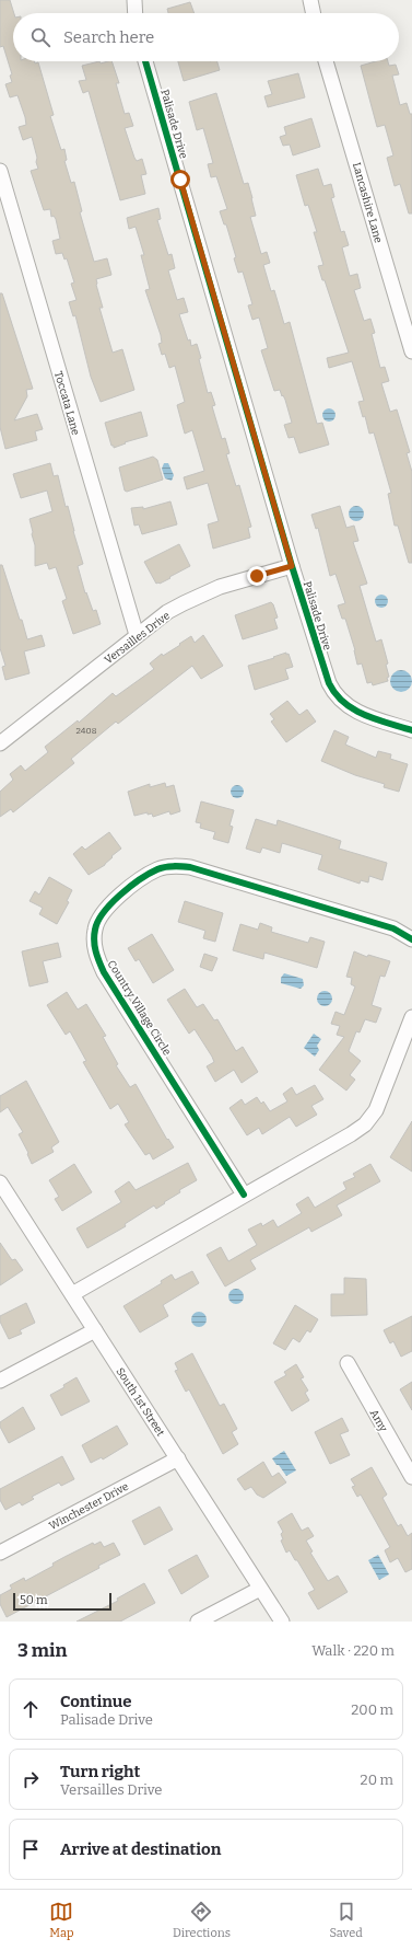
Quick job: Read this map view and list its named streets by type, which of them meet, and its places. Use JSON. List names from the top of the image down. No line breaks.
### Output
{"streets":{"street":["Palisade Drive","Lancashire Lane","Toccata Lane","Versailles Drive","Country Village Circle","South 1st Street","Amy","Winchester Drive"]},"crossings":[["Palisade Drive","Versailles Drive"],["Toccata Lane","Versailles Drive"],["South 1st Street","Winchester Drive"]],"house_numbers":["2408"],"scale_bar":"50 m","page":{"search":"Search here","scale":"50 m","heading":["3 min","Walk · 220 m"],"list":[["Continue","Palisade Drive","200 m"],["Turn right","Versailles Drive","20 m"],"Arrive at destination"],"nav":["Map","Directions","Saved"]}}
